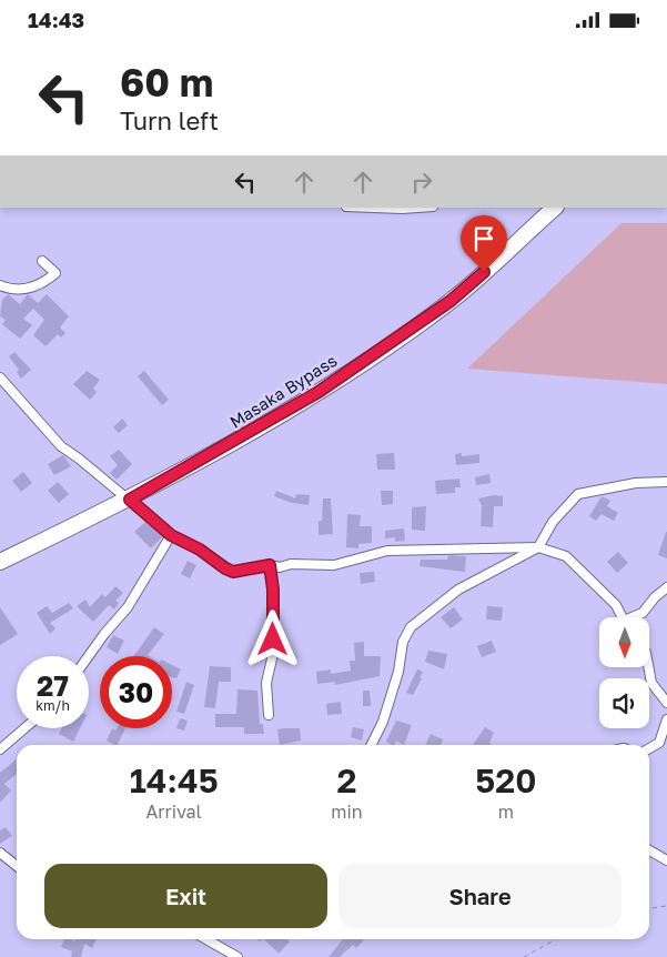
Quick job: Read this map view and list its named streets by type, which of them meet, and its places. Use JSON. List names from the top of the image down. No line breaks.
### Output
{"streets":{"highway":["Masaka Bypass"]},"north":"bottom","page":{"status":"14:43","turn":["60 m","Turn left"],"speed":"27 km/h","limit":"30","eta":["14:45","Arrival","2","min","520","m"],"buttons":["Exit","Share"]}}
